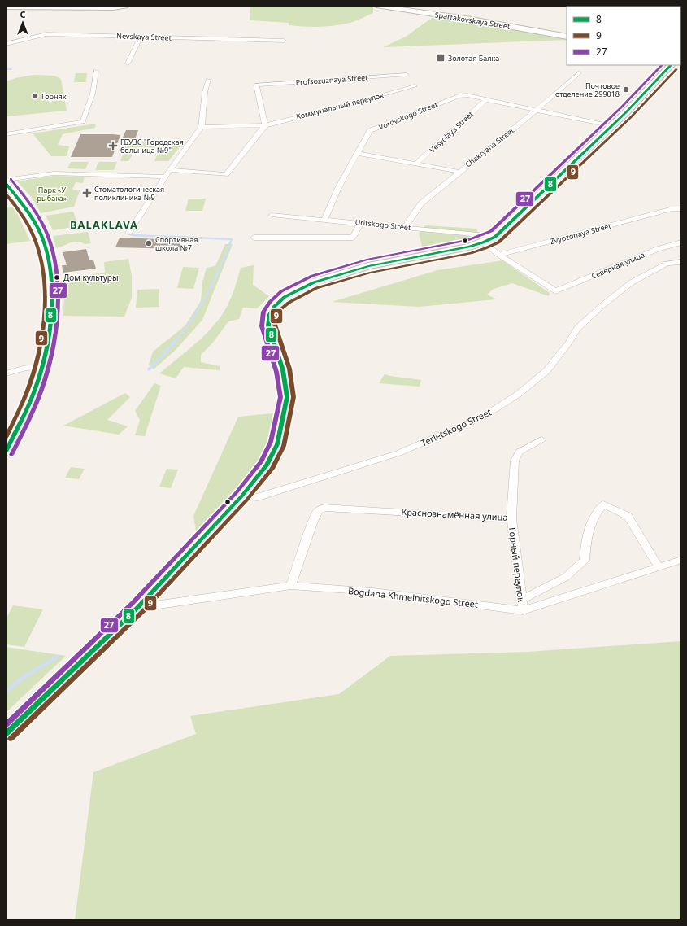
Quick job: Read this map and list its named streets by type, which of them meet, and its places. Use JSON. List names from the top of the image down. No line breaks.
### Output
{"streets":{"main road":["Spartakovskaya Street"],"street":["Nevskaya Street","Profsozuznaya Street","Коммунальный переулок","Vorovskogo Street","Vesyolaya Street","Chakryana Street","Uritskogo Street","Zvyozdnaya Street","Северная улица","Terletskogo Street","Краснознамённая улица","Горный переулок","Bogdana Khmelnitskogo Street"]},"crossings":[["Profsozuznaya Street","Коммунальный переулок"],["Vorovskogo Street","Vesyolaya Street"],["Vorovskogo Street","Uritskogo Street"],["Chakryana Street","Uritskogo Street"],["Zvyozdnaya Street","Северная улица"],["Краснознамённая улица","Горный переулок"],["Краснознамённая улица","Bogdana Khmelnitskogo Street"],["Горный переулок","Bogdana Khmelnitskogo Street"]],"districts":["BALAKLAVA"],"parks":["Парк «У рыбака»"],"places":{"transit":["Золотая Балка"],"other":["Почтовое отделение 299018","Горняк","Спортивная школа №7","Дом культуры"],"health":["ГБУЗС \"Городская больница №9\"","Стоматологическая поликлиника №9"]},"lines":["transit line 8","transit line 27","transit line 9"],"legend":["8","9","27"],"north":"top"}
